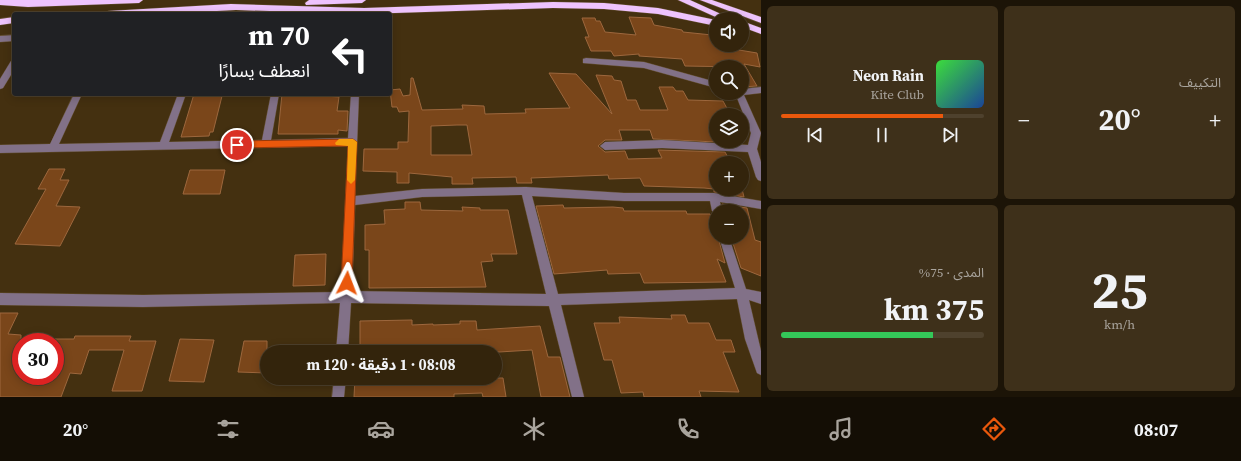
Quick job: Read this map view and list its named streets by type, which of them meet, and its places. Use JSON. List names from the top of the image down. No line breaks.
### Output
{"page":{"tile":["التكييف",["25","km/h"],["المدى · 75%","375 km"]],"map_buttons":["+","−"],"turn":["70 m","انعطف يسارًا"],"song":["Neon Rain","Kite Club"],"heat":["−","20°","+"],"limit":"30","trip":"08:08 · 1 دقيقة · 120 m","tabs":["08:07","20°"]}}
